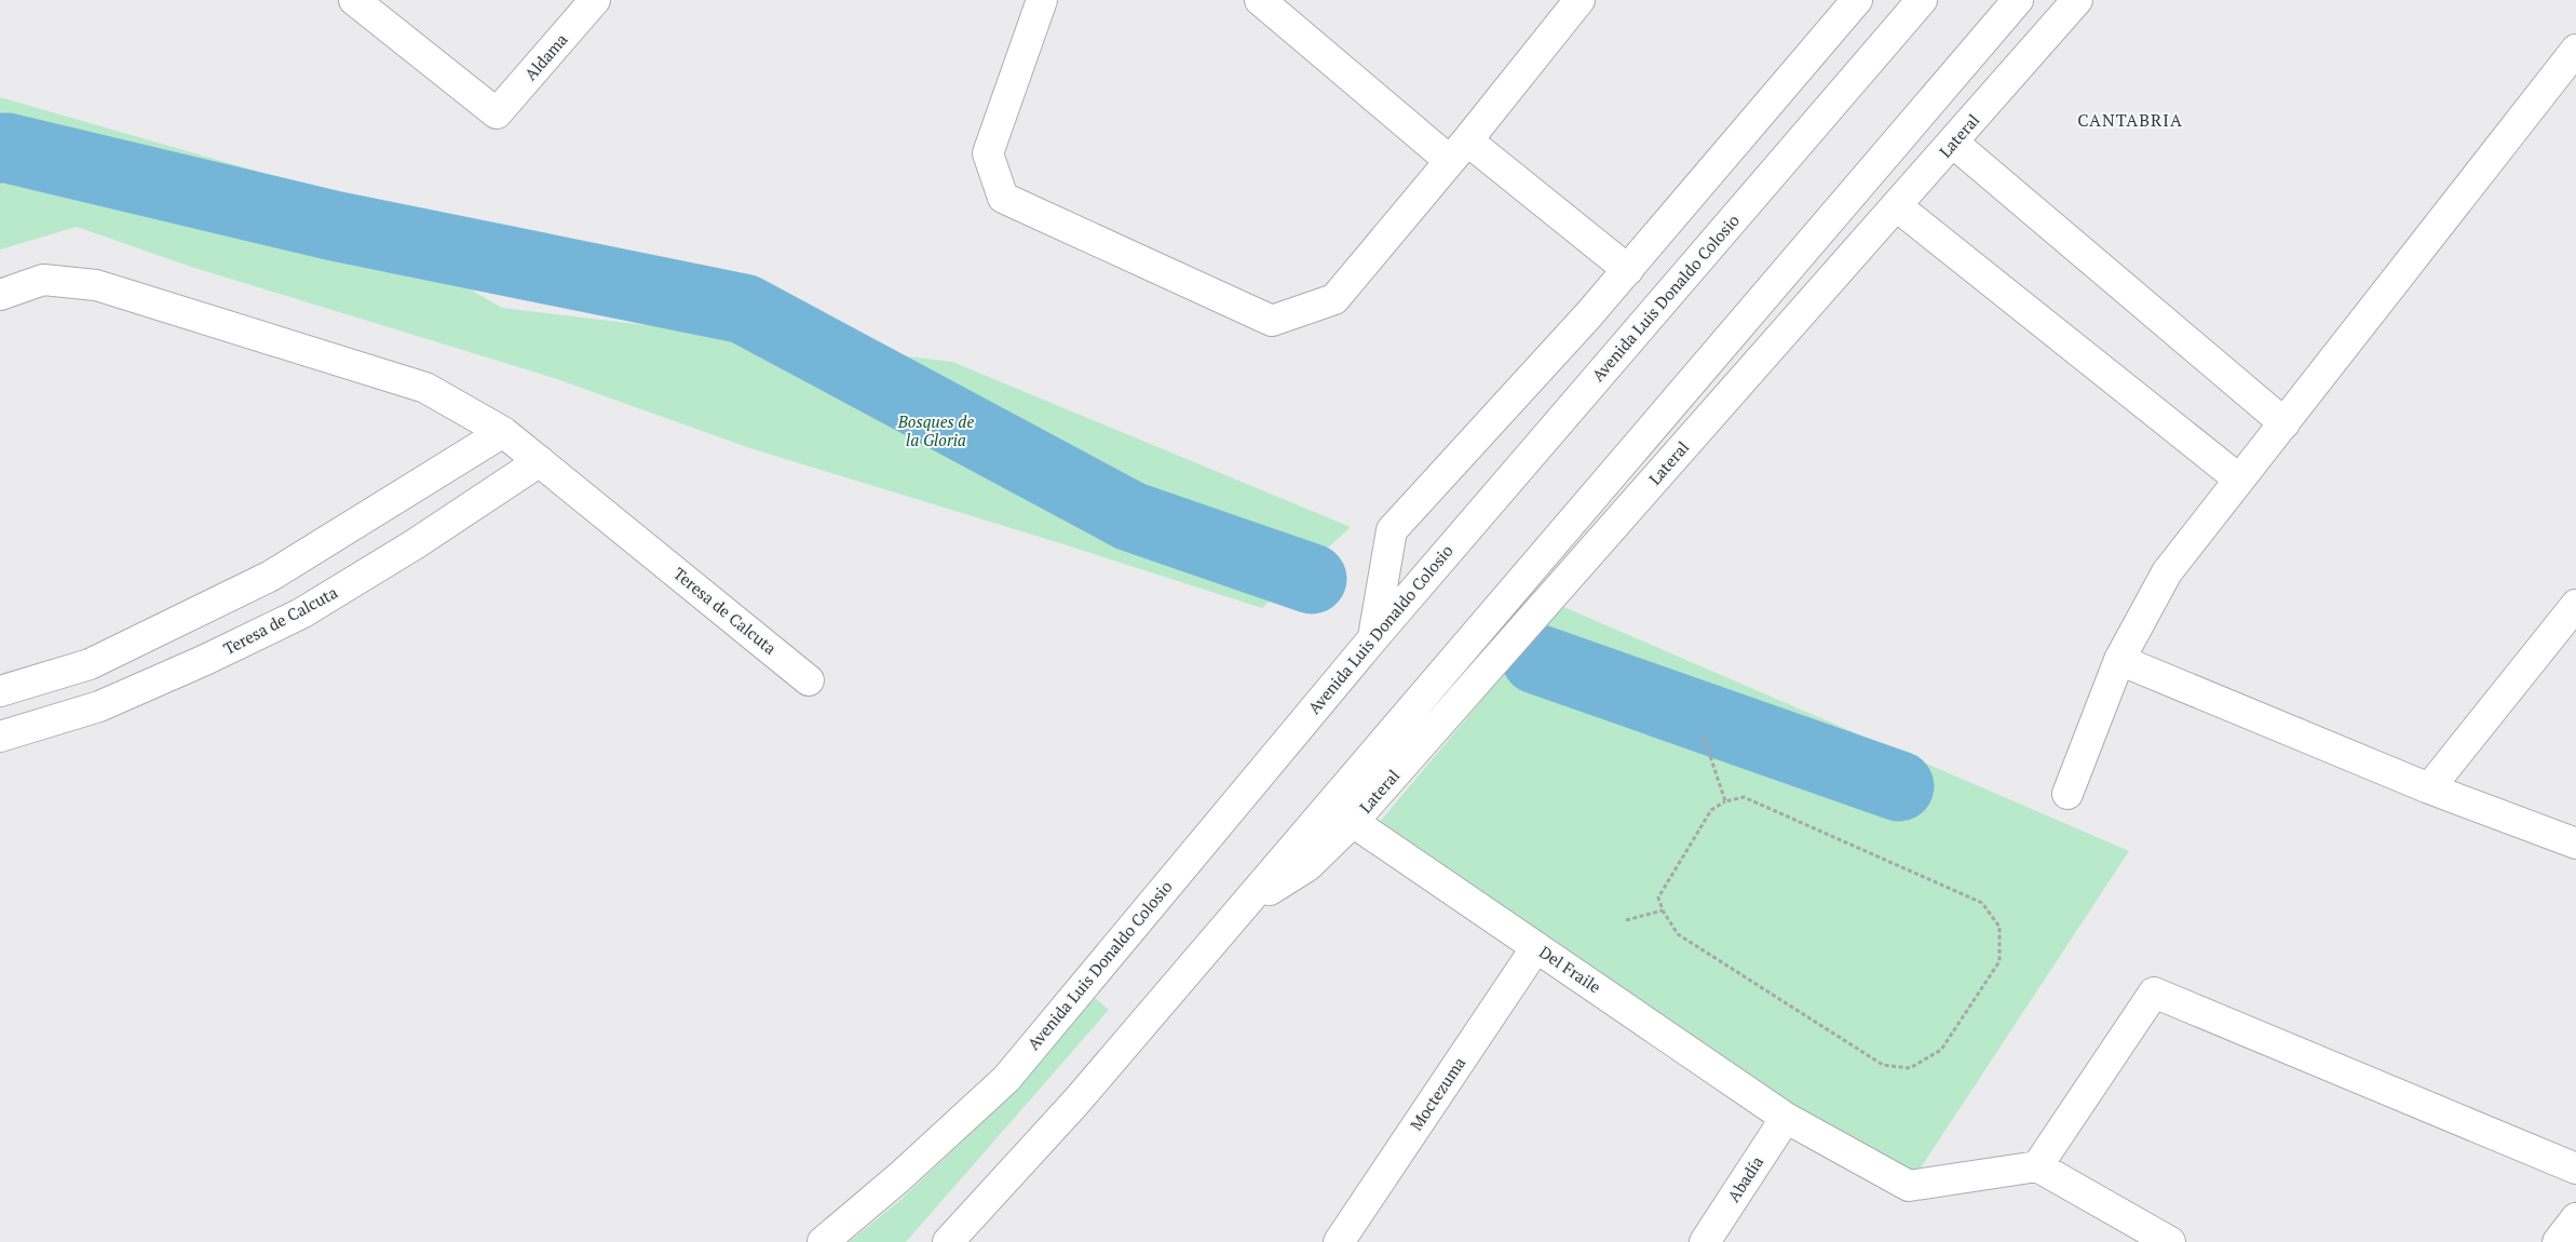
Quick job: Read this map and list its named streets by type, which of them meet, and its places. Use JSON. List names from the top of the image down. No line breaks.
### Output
{"streets":{"street":["Aldama","Lateral","Avenida Luis Donaldo Colosio","Teresa de Calcuta","Del Fraile","Moctezuma","Abadía"]},"crossings":[["Lateral","Del Fraile"],["Del Fraile","Moctezuma"],["Del Fraile","Abadía"]],"districts":["CANTABRIA"],"parks":["Bosques de la Gloria"]}
